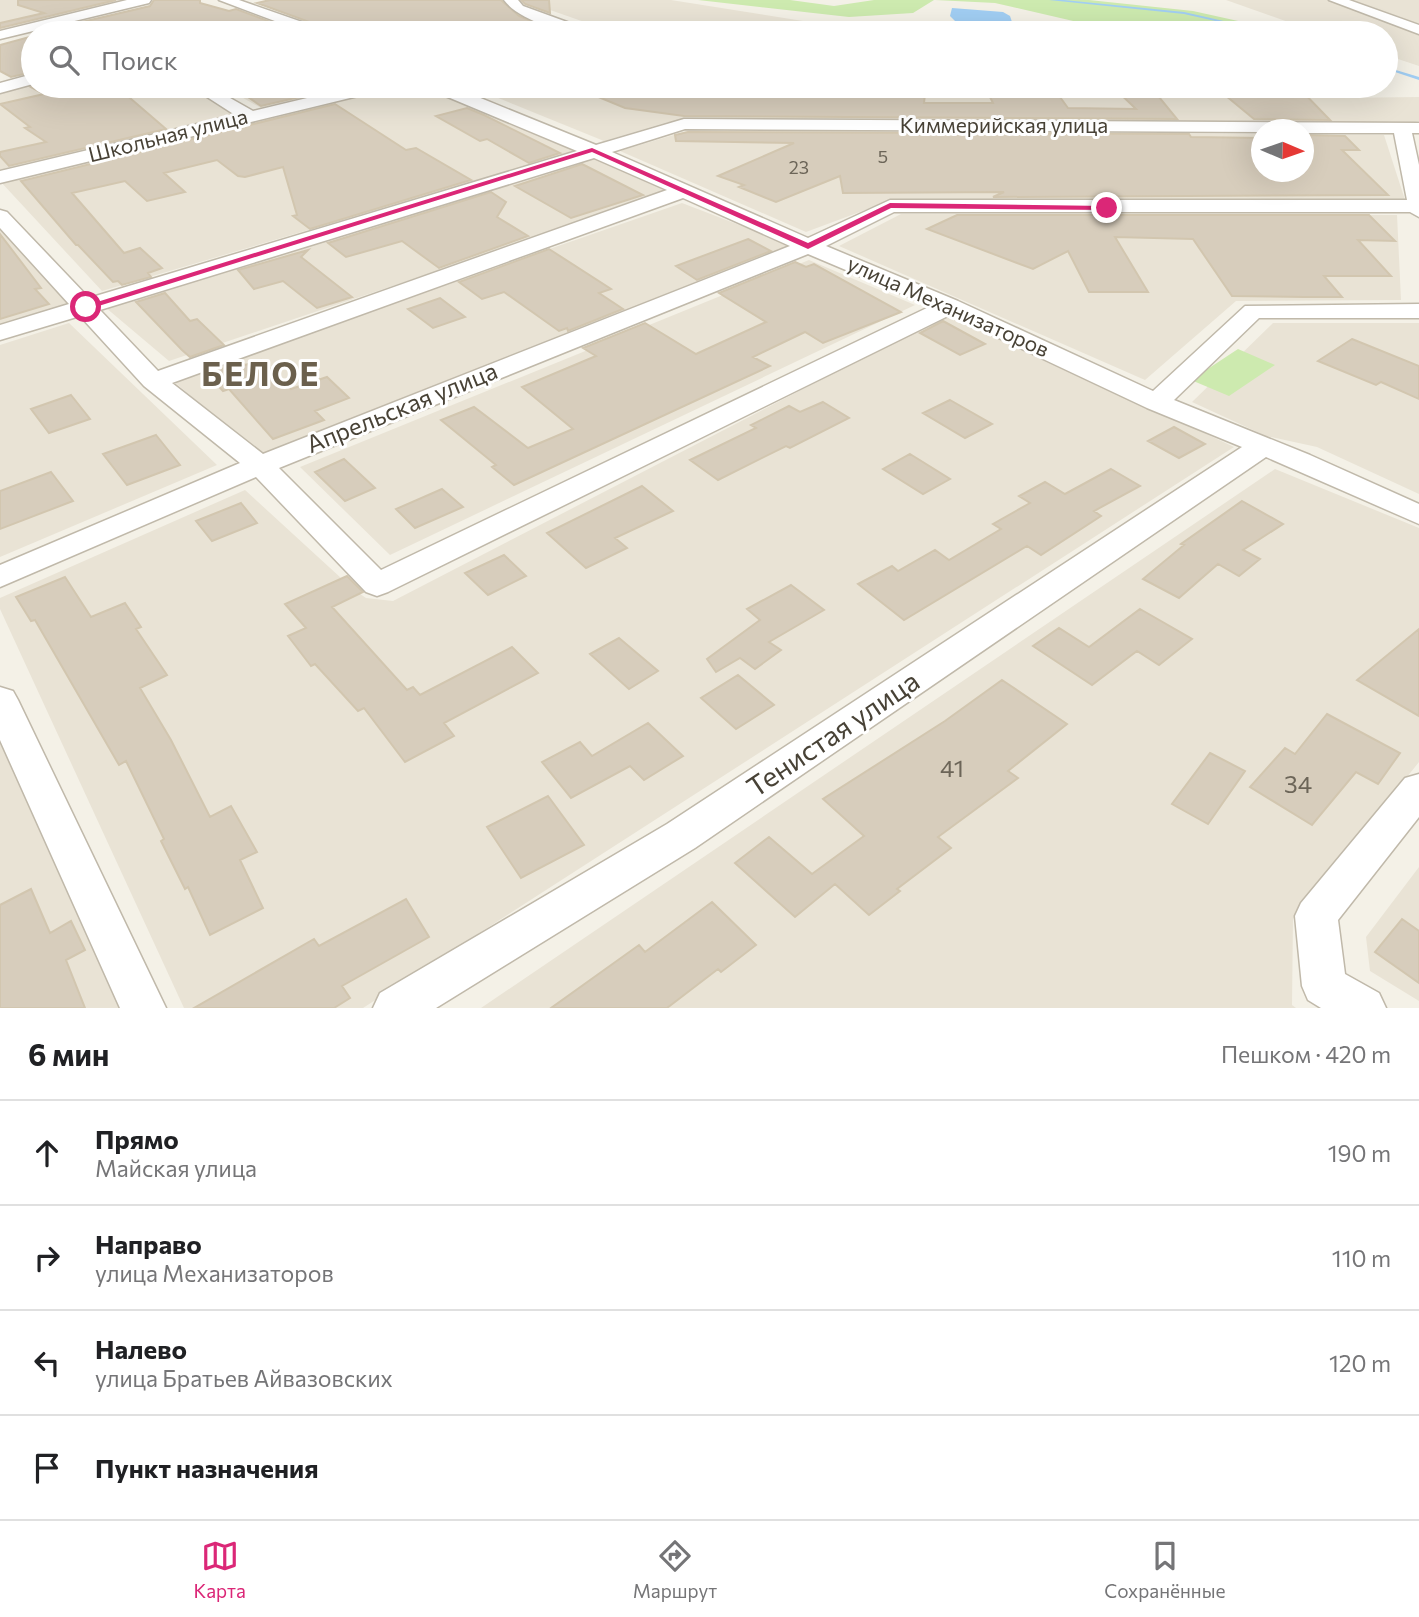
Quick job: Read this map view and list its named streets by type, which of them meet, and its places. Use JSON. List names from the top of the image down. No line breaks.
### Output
{"streets":{"street":["Киммерийская улица","Школьная улица","улица Механизаторов","Апрельская улица","Тенистая улица"]},"crossings":[["Киммерийская улица","улица Механизаторов"],["улица Механизаторов","Апрельская улица"],["улица Механизаторов","Тенистая улица"]],"districts":["БЕЛОЕ"],"house_numbers":["5","23","41","34"],"north":"right","page":{"search":"Поиск","heading":["6 мин","Пешком · 420 m"],"list":[["Прямо","Майская улица","190 m"],["Направо","улица Механизаторов","110 m"],["Налево","улица Братьев Айвазовских","120 m"],"Пункт назначения"],"nav":["Карта","Маршрут","Сохранённые"]}}
